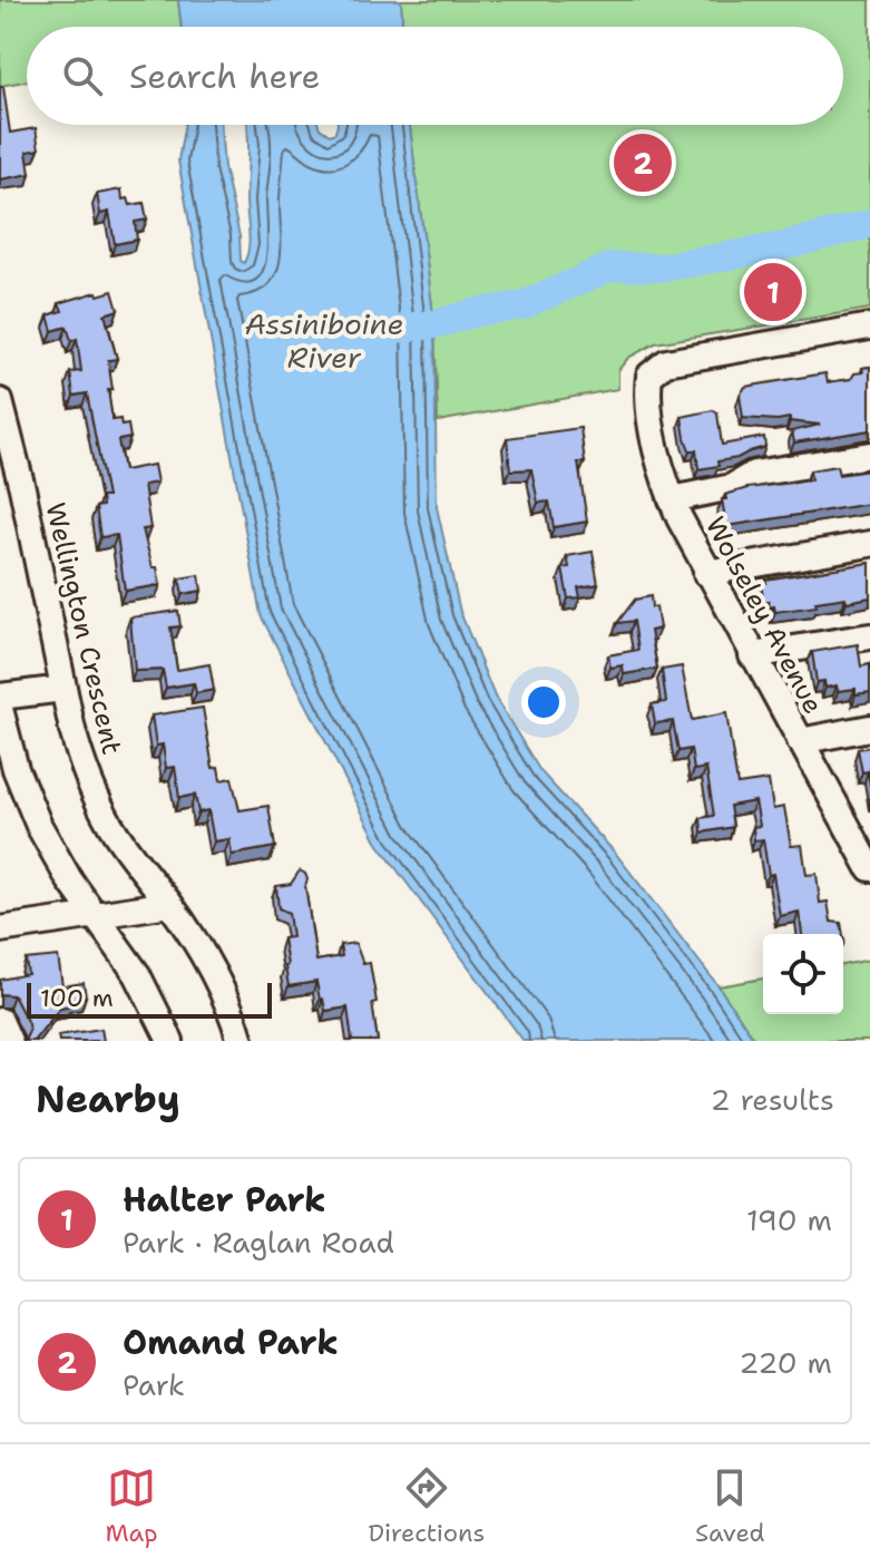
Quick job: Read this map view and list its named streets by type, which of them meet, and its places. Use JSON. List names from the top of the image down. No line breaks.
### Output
{"streets":{"street":["Wolseley Avenue","Wellington Crescent"]},"water":["Assiniboine River"],"scale_bar":"100 m","page":{"search":"Search here","pins":["2","1"],"scale":"100 m","heading":["Nearby","2 results"],"list":[{"mark":"1","name":"Halter Park","note":"Park · Raglan Road","value":"190 m"},{"mark":"2","name":"Omand Park","note":"Park","value":"220 m"}],"nav":["Map","Directions","Saved"]}}
